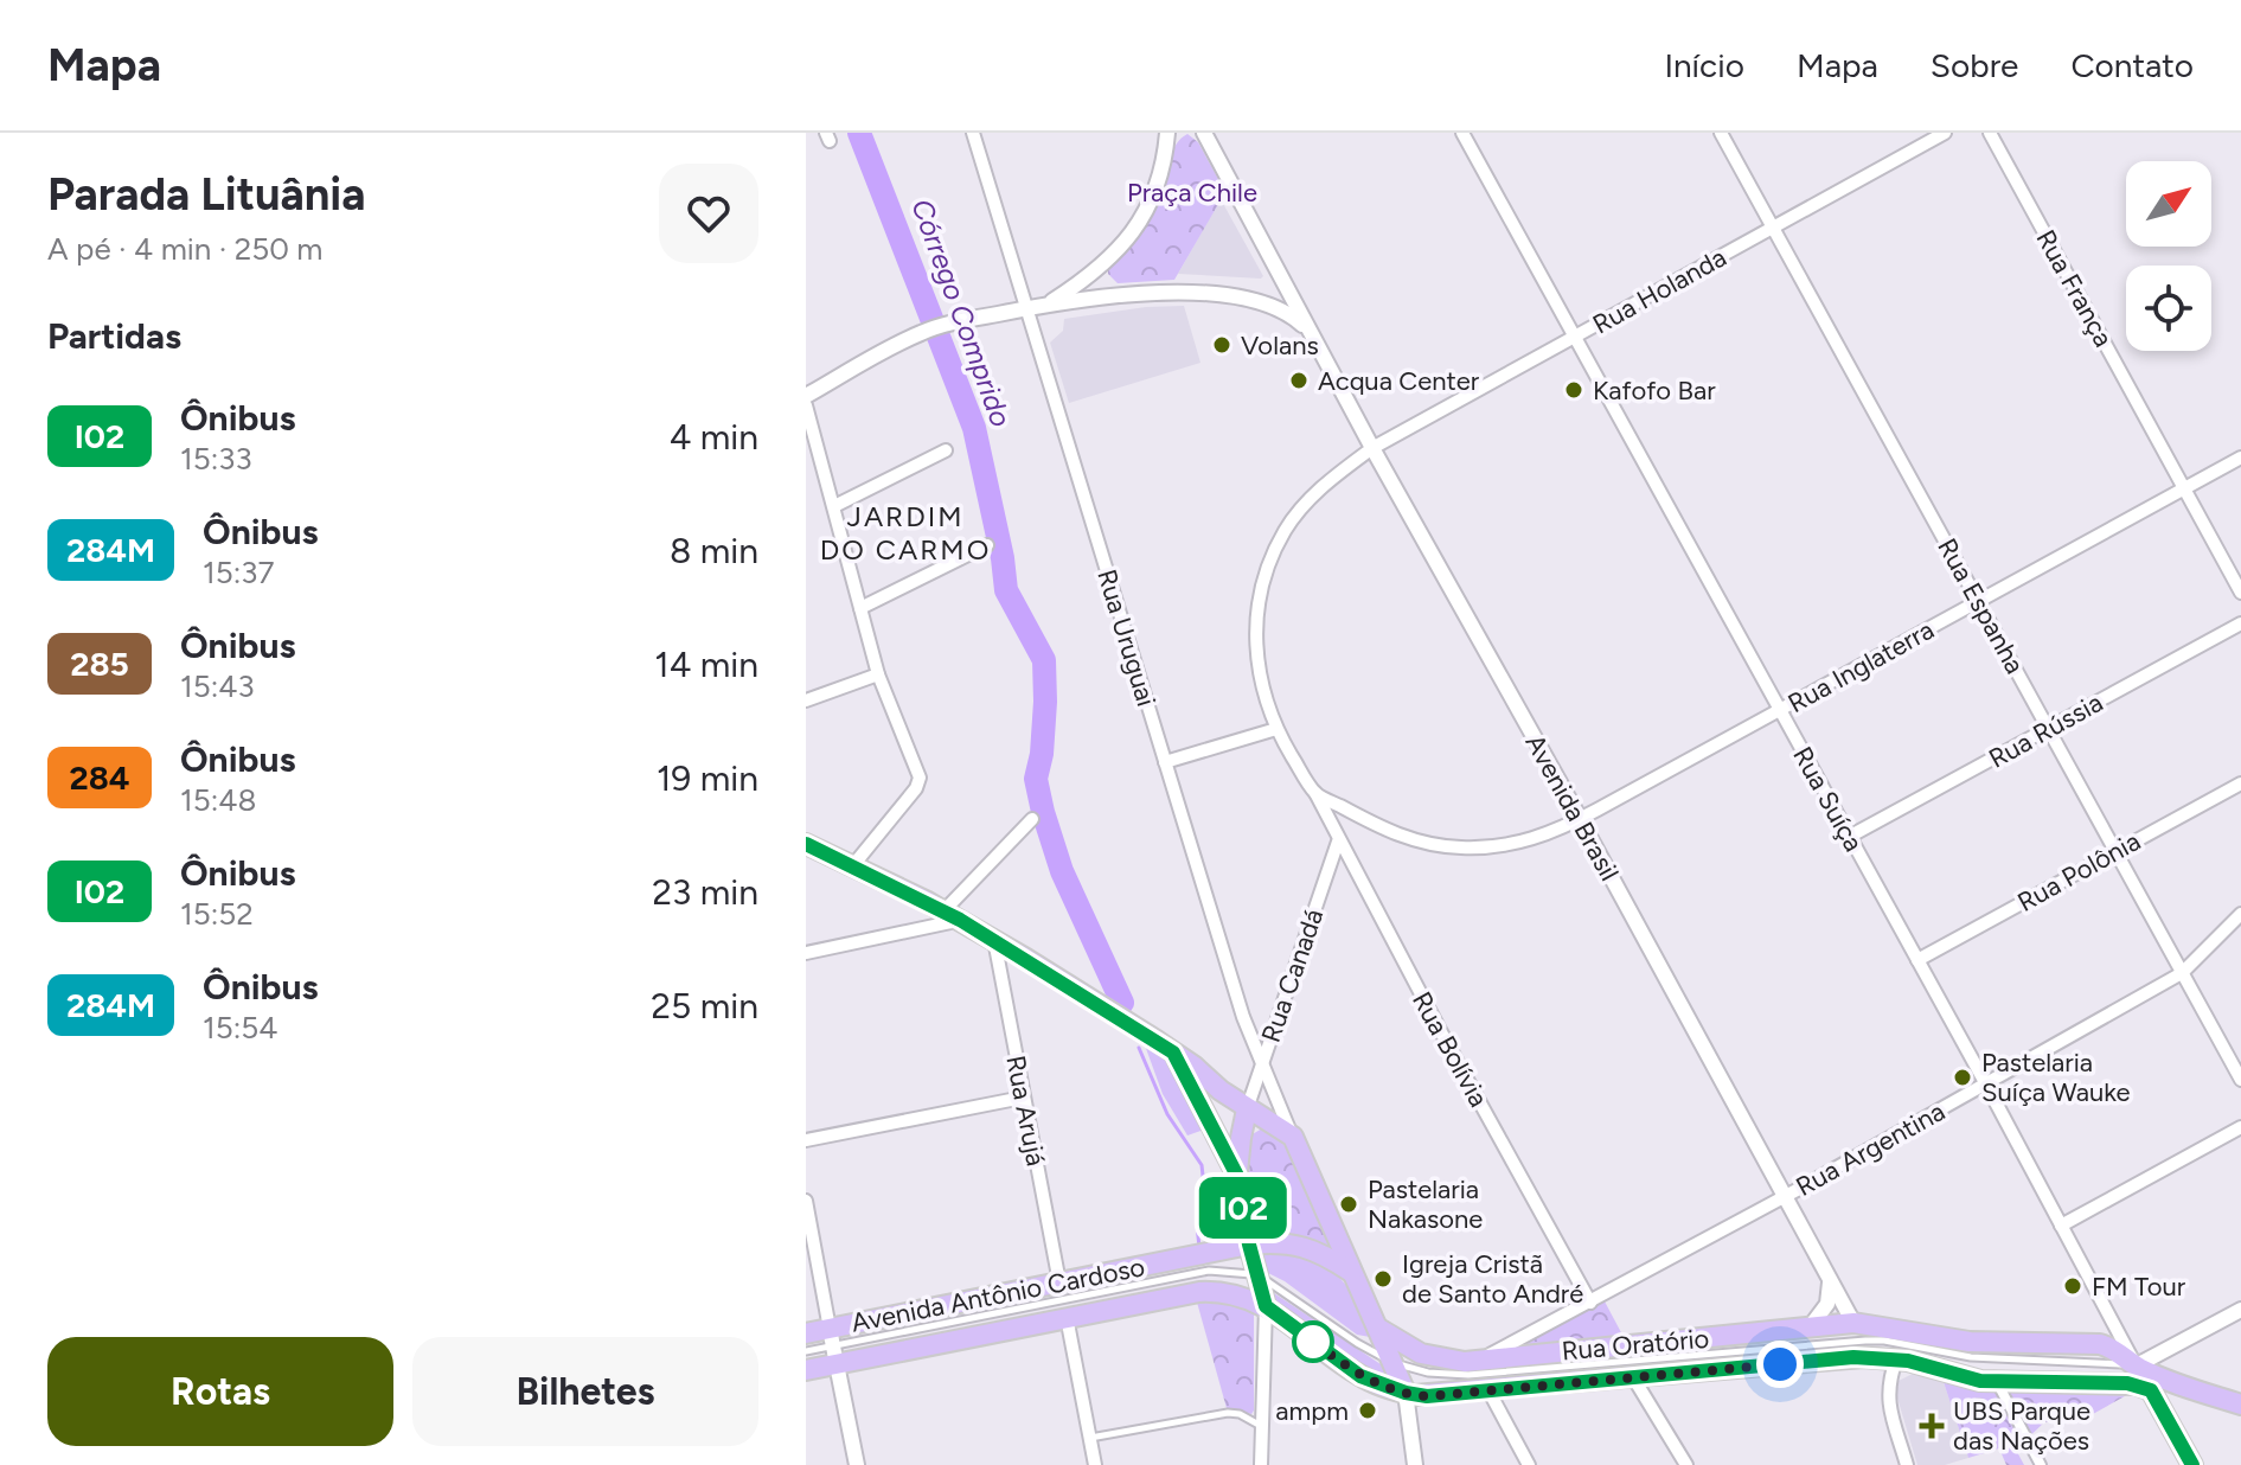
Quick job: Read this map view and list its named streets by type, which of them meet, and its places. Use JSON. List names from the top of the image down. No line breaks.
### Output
{"streets":{"main road":["Rua Suíça","Avenida Antônio Cardoso","Rua Oratório"],"street":["Rua França","Rua Holanda","Rua Espanha","Rua Uruguai","Rua Inglaterra","Rua Rússia","Avenida Brasil","Rua Polônia","Rua Canadá","Rua Bolívia","Rua Arujá","Rua Argentina"]},"crossings":[["Rua França","Rua Inglaterra"],["Rua Holanda","Rua Espanha"],["Rua Holanda","Rua Suíça"],["Rua Holanda","Avenida Brasil"],["Rua Holanda","Rua Bolívia"],["Rua Espanha","Rua Inglaterra"],["Rua Espanha","Rua Rússia"],["Rua Espanha","Rua Polônia"],["Rua Espanha","Rua Argentina"],["Rua Uruguai","Rua Canadá"],["Rua Inglaterra","Rua Suíça"],["Rua Inglaterra","Avenida Brasil"],["Rua Inglaterra","Rua Bolívia"],["Rua Rússia","Rua Suíça"],["Rua Suíça","Rua Polônia"],["Rua Suíça","Rua Argentina"],["Rua Suíça","Rua Oratório"],["Avenida Brasil","Rua Argentina"],["Avenida Brasil","Rua Oratório"],["Rua Canadá","Rua Bolívia"],["Rua Bolívia","Rua Argentina"],["Rua Arujá","Avenida Antônio Cardoso"],["Rua Argentina","Rua Oratório"],["Avenida Antônio Cardoso","Rua Oratório"]],"districts":["JARDIM DO CARMO"],"water":["Córrego Comprido"],"parks":["Praça Chile"],"places":{"other":["Volans","Acqua Center","Kafofo Bar","Pastelaria Suíça Wauke","Pastelaria Nakasone","Igreja Cristã de Santo André","FM Tour","ampm"],"health":["UBS Parque das Nações"]},"lines":["bus line I02"],"north":"top right","page":{"header":"Mapa","nav":["Início","Mapa","Sobre","Contato"],"heading":[["Parada Lituânia","A pé · 4 min · 250 m"],"Partidas"],"on_map":"I02","list":[{"mark":"I02","name":"Ônibus","note":"15:33","value":"4 min"},{"mark":"284M","name":"Ônibus","note":"15:37","value":"8 min"},{"mark":"285","name":"Ônibus","note":"15:43","value":"14 min"},{"mark":"284","name":"Ônibus","note":"15:48","value":"19 min"},{"mark":"I02","name":"Ônibus","note":"15:52","value":"23 min"},{"mark":"284M","name":"Ônibus","note":"15:54","value":"25 min"}],"buttons":["Rotas","Bilhetes"]}}
